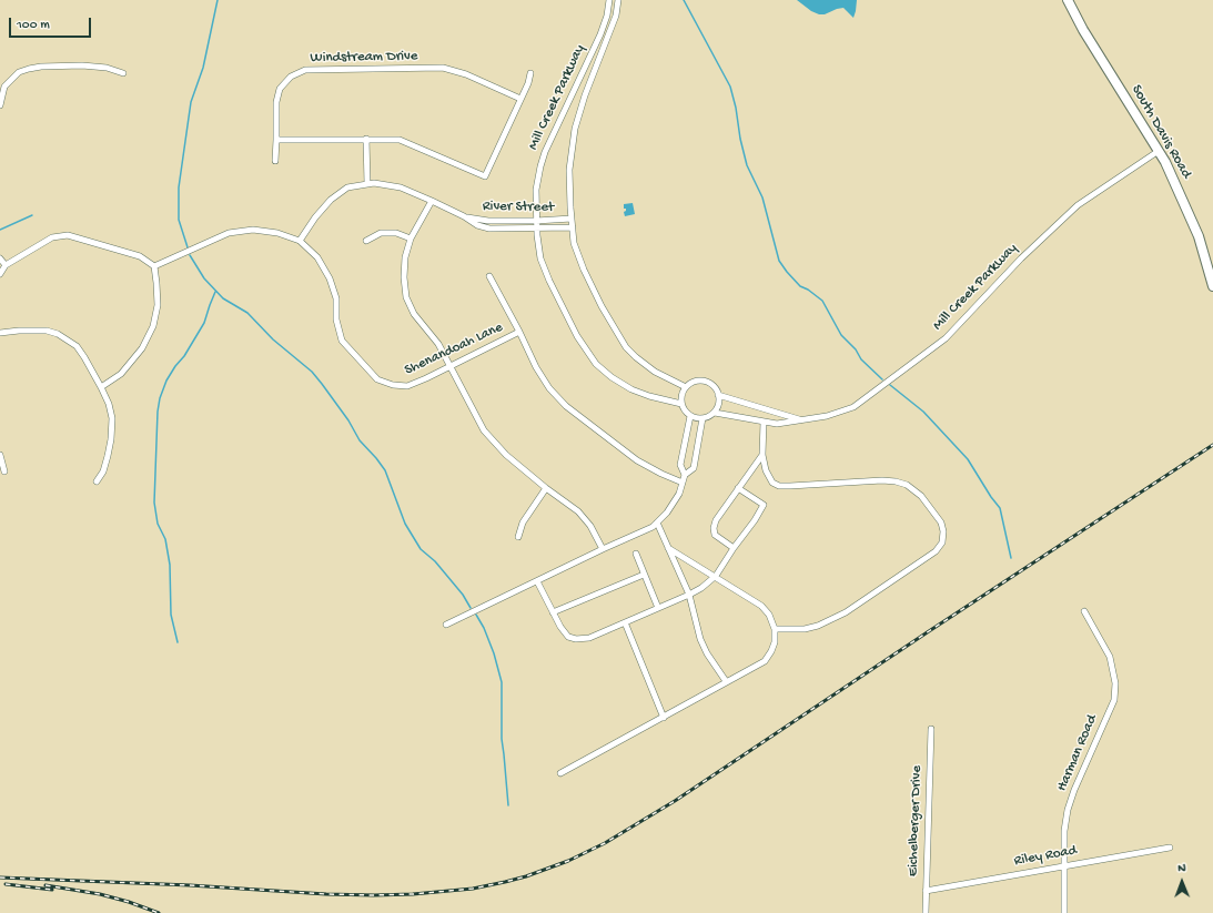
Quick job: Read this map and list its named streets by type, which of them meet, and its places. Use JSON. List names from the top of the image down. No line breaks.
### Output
{"streets":{"main road":["South Davis Road"],"street":["Windstream Drive","Mill Creek Parkway","River Street","Shenandoah Lane","Harman Road","Eichelberger Drive","Riley Road"]},"crossings":[["Mill Creek Parkway","South Davis Road"],["Mill Creek Parkway","River Street"],["River Street","Shenandoah Lane"],["Harman Road","Riley Road"],["Eichelberger Drive","Riley Road"]],"scale_bar":"100 m","north":"top"}
